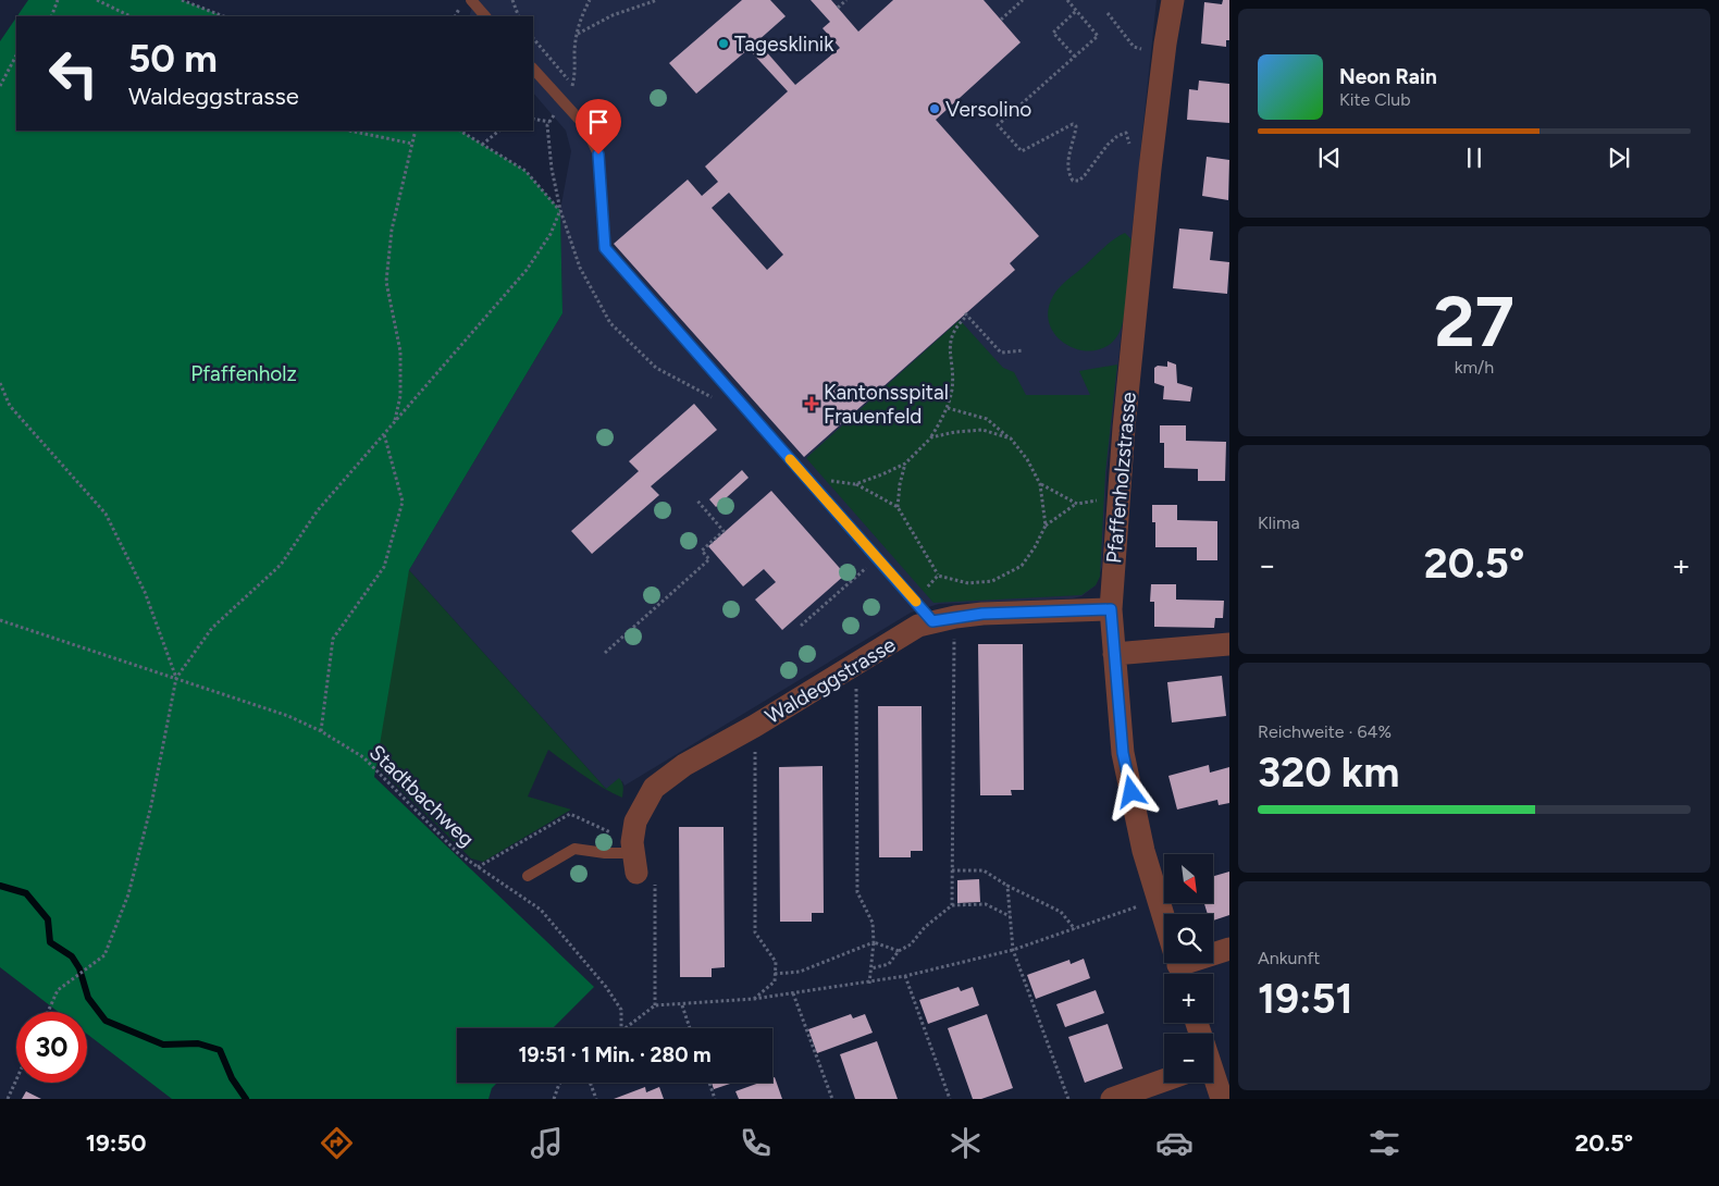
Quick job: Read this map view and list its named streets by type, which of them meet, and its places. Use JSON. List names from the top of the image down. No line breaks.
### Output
{"streets":{"street":["Pfaffenholzstrasse","Waldeggstrasse"],"path":["Stadtbachweg"]},"crossings":[["Pfaffenholzstrasse","Waldeggstrasse"]],"parks":["Pfaffenholz"],"places":{"other":["Tagesklinik","Versolino"],"health":["Kantonsspital Frauenfeld"]},"north":"bottom right","page":{"turn":["50 m","Waldeggstrasse"],"song":["Neon Rain","Kite Club"],"tile":[["27","km/h"],"Klima",["Reichweite · 64%","320 km"],["Ankunft","19:51"]],"heat":["−","20.5°","+"],"map_buttons":["+","−"],"limit":"30","trip":"19:51 · 1 Min. · 280 m","tabs":["19:50","20.5°"]}}
